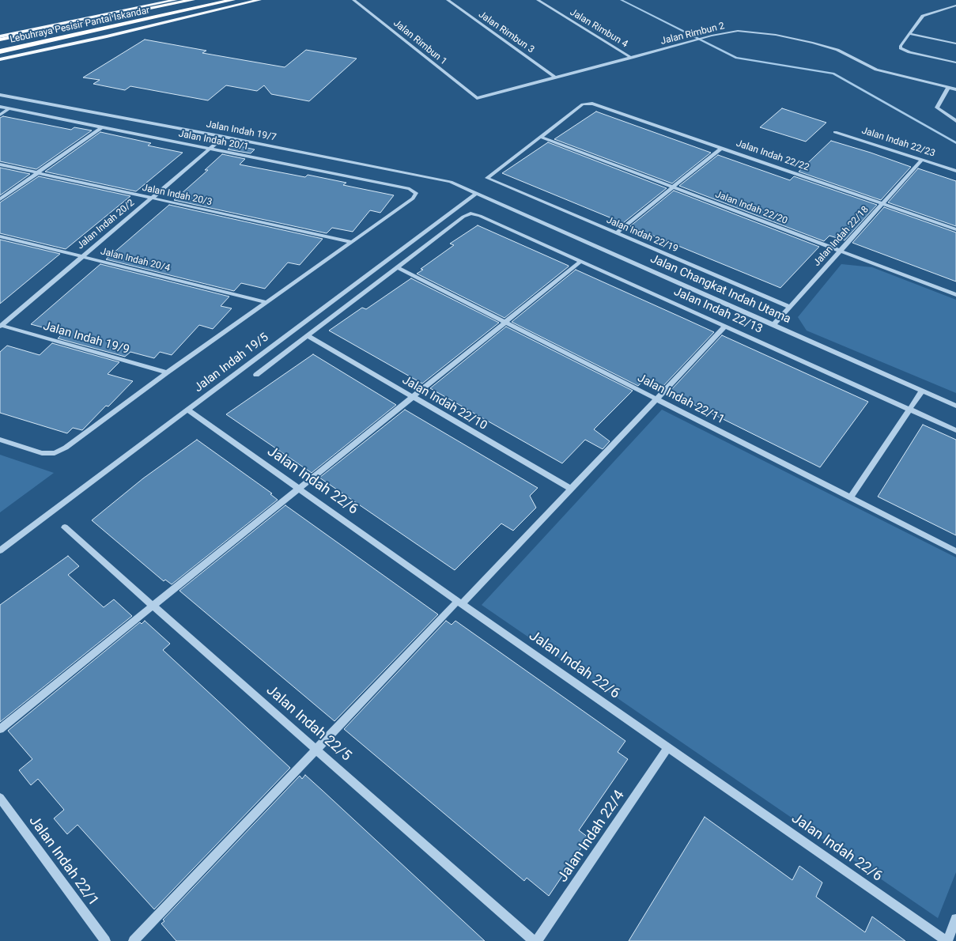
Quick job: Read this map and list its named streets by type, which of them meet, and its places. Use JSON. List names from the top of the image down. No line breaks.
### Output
{"streets":{"highway":["Lebuhraya Pesisir Pantai Iskandar"],"street":["Jalan Rimbun 4","Jalan Rimbun 3","Jalan Rimbun 2","Jalan Rimbun 1","Jalan Indah 19/7","Jalan Indah 20/1","Jalan Indah 22/23","Jalan Indah 22/22","Jalan Indah 20/3","Jalan Indah 22/20","Jalan Indah 20/2","Jalan Indah 22/19","Jalan Indah 22/18","Jalan Indah 20/4","Jalan Changkat Indah Utama","Jalan Indah 22/13","Jalan Indah 19/9","Jalan Indah 19/5","Jalan Indah 22/11","Jalan Indah 22/10","Jalan Indah 22/6","Jalan Indah 22/5","Jalan Indah 22/4","Jalan Indah 22/1"]},"crossings":[["Jalan Rimbun 4","Jalan Rimbun 2"],["Jalan Rimbun 3","Jalan Rimbun 2"],["Jalan Rimbun 2","Jalan Rimbun 1"],["Jalan Indah 19/7","Jalan Indah 20/2"],["Jalan Indah 19/7","Jalan Changkat Indah Utama"],["Jalan Indah 19/7","Jalan Indah 19/5"],["Jalan Indah 20/1","Jalan Indah 20/3"],["Jalan Indah 20/1","Jalan Indah 20/2"],["Jalan Indah 22/23","Jalan Indah 22/18"],["Jalan Indah 22/22","Jalan Indah 22/20"],["Jalan Indah 22/22","Jalan Indah 22/19"],["Jalan Indah 22/22","Jalan Indah 22/18"],["Jalan Indah 20/3","Jalan Indah 20/2"],["Jalan Indah 22/20","Jalan Indah 22/19"],["Jalan Indah 22/20","Jalan Indah 22/18"],["Jalan Indah 20/2","Jalan Indah 20/4"],["Jalan Indah 20/2","Jalan Indah 19/9"],["Jalan Indah 22/19","Jalan Indah 22/18"],["Jalan Indah 22/18","Jalan Changkat Indah Utama"],["Jalan Changkat Indah Utama","Jalan Indah 19/5"],["Jalan Indah 22/13","Jalan Indah 22/11"],["Jalan Indah 19/5","Jalan Indah 22/6"],["Jalan Indah 22/6","Jalan Indah 22/4"],["Jalan Indah 22/5","Jalan Indah 22/4"]]}
